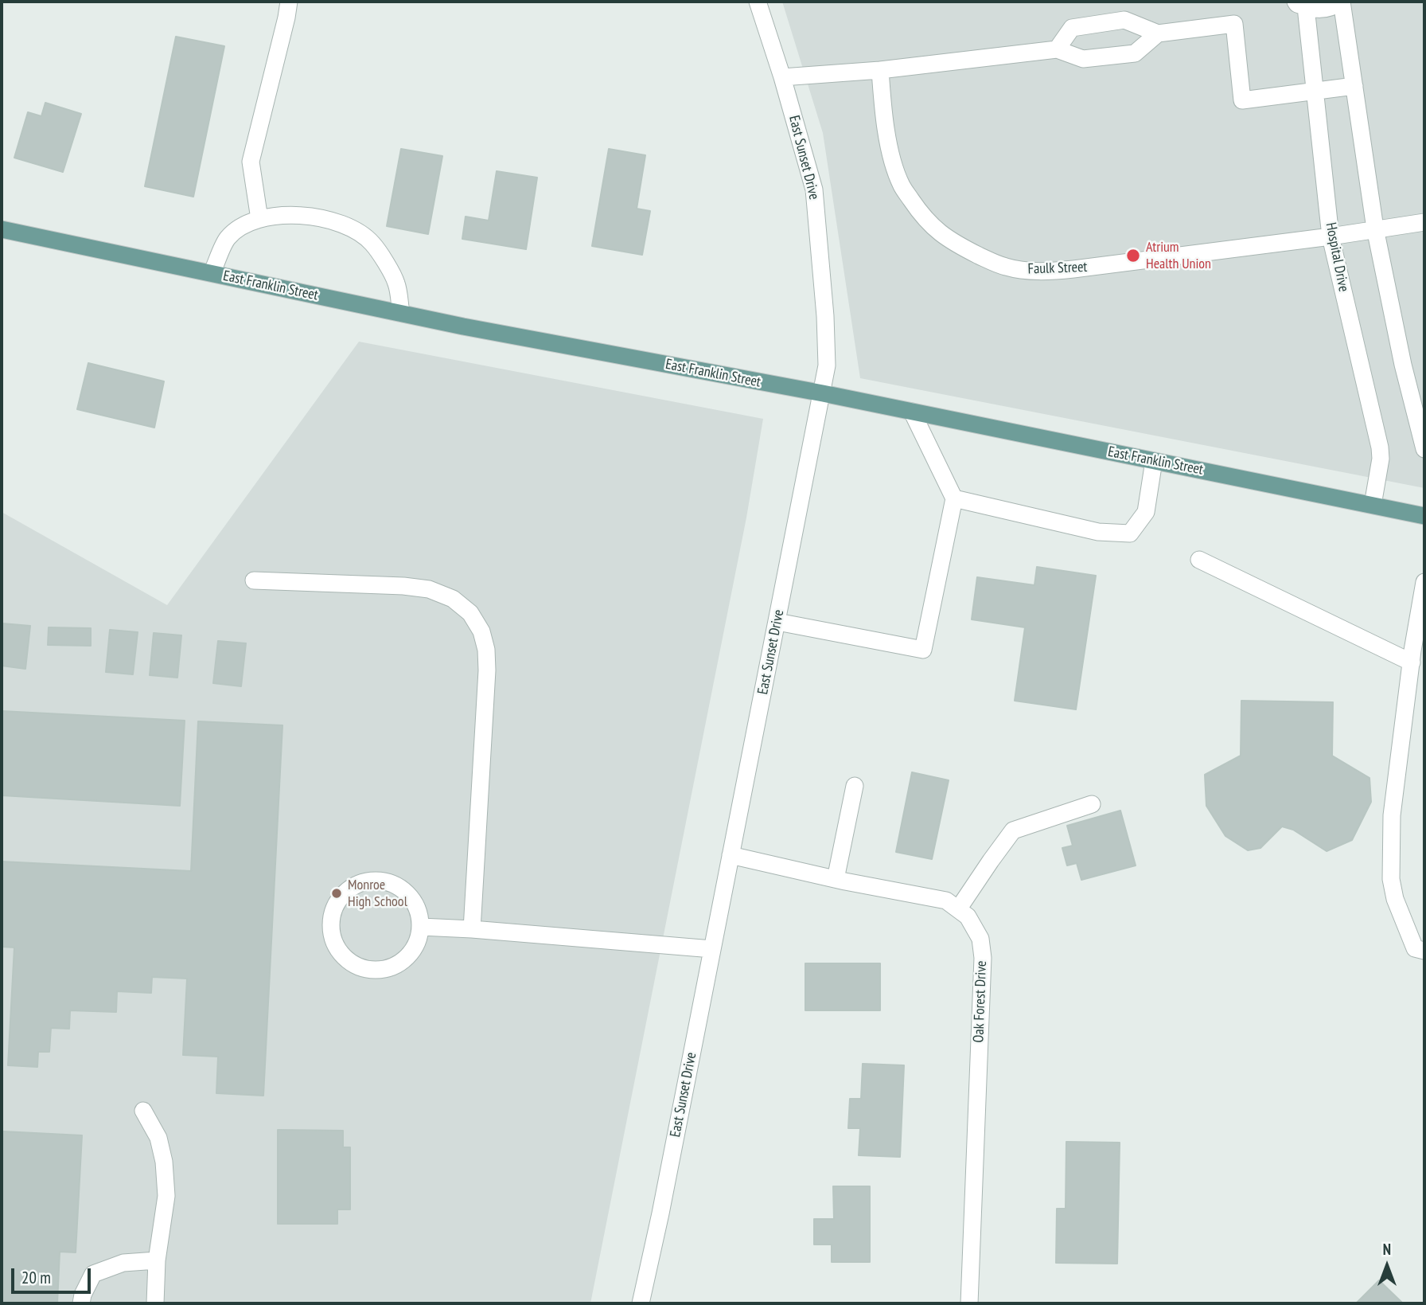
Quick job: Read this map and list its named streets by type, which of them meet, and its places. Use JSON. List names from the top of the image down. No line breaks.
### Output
{"streets":{"main road":["East Franklin Street"],"street":["East Sunset Drive","Hospital Drive","Faulk Street","Oak Forest Drive"]},"crossings":[["East Sunset Drive","East Franklin Street"],["East Sunset Drive","Oak Forest Drive"],["Hospital Drive","Faulk Street"],["Hospital Drive","East Franklin Street"]],"places":["Atrium Health Union","Monroe High School"],"scale_bar":"20 m","north":"top"}
